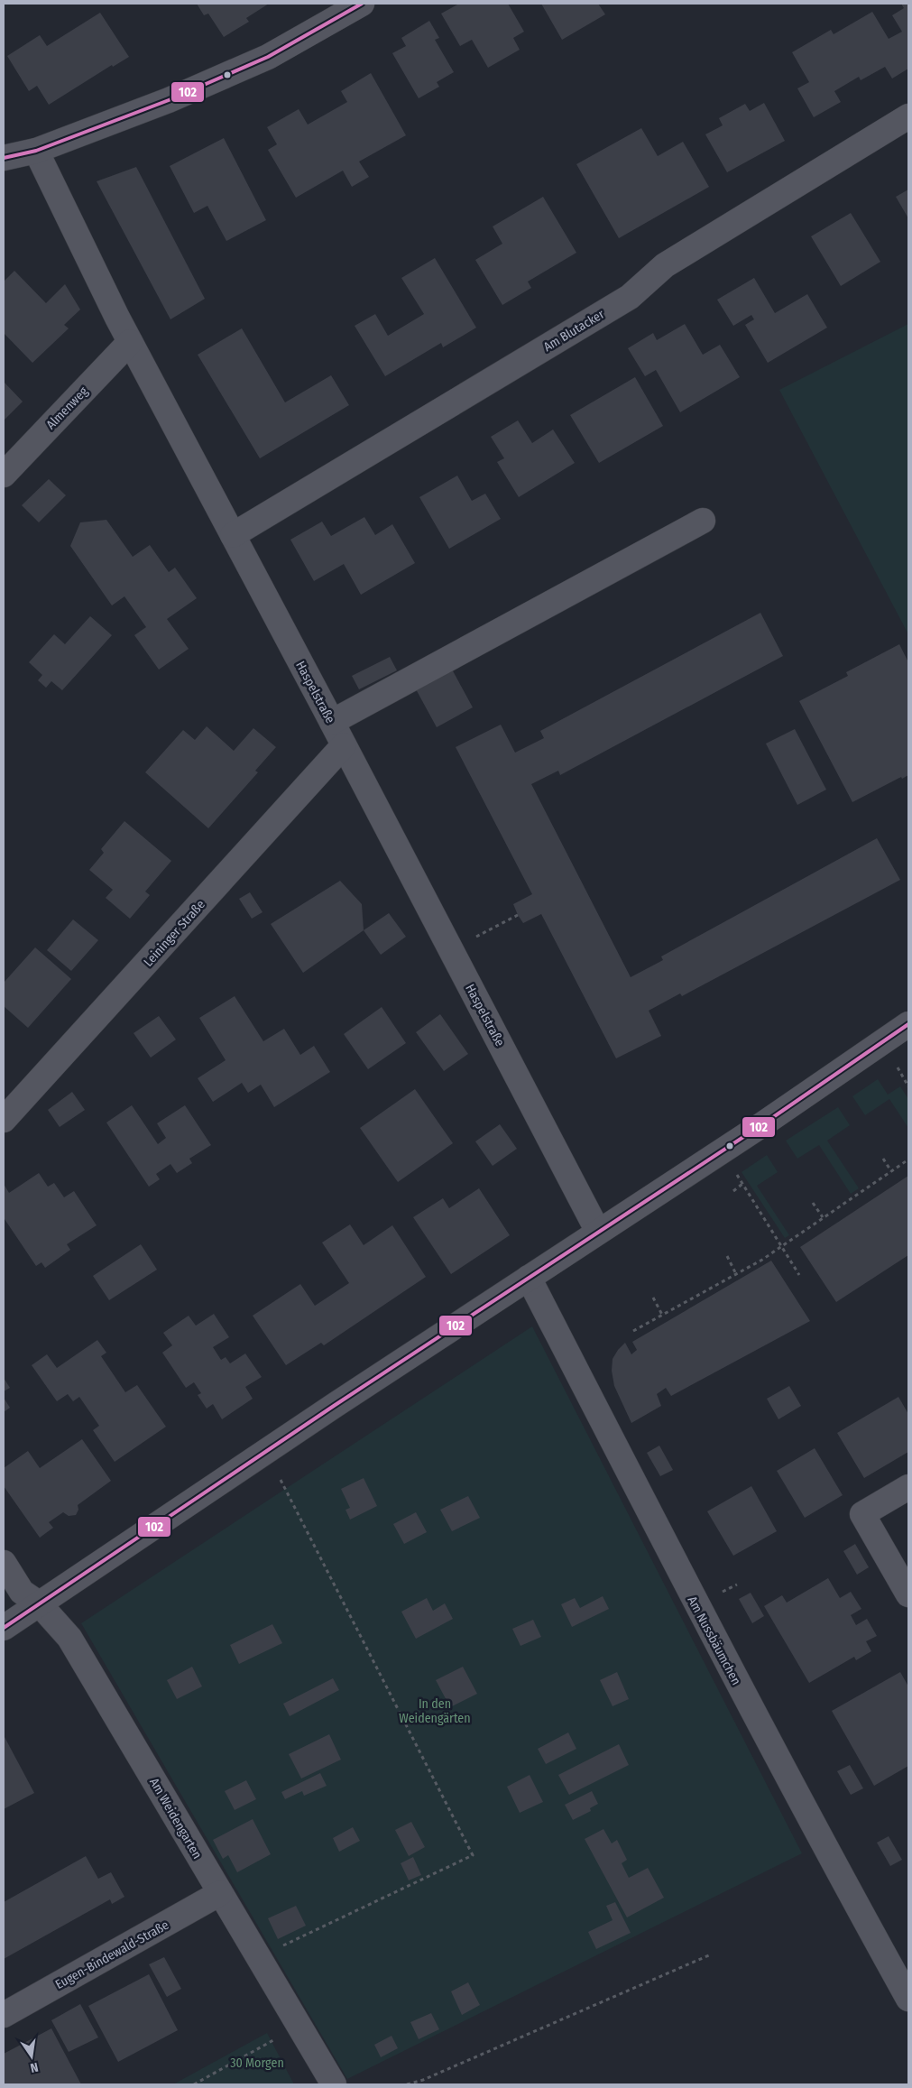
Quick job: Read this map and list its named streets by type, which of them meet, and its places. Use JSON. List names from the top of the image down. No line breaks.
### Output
{"streets":{"street":["Am Blutacker","Almenweg","Haspelstraße","Leininger Straße","Am Nussbäumchen","Am Weidengarten","Eugen-Bindewald-Straße"]},"crossings":[["Am Blutacker","Haspelstraße"],["Almenweg","Haspelstraße"],["Haspelstraße","Leininger Straße"],["Am Weidengarten","Eugen-Bindewald-Straße"]],"parks":["In den Weidengärten","30 Morgen"],"lines":["transit line 102"],"north":"bottom"}
